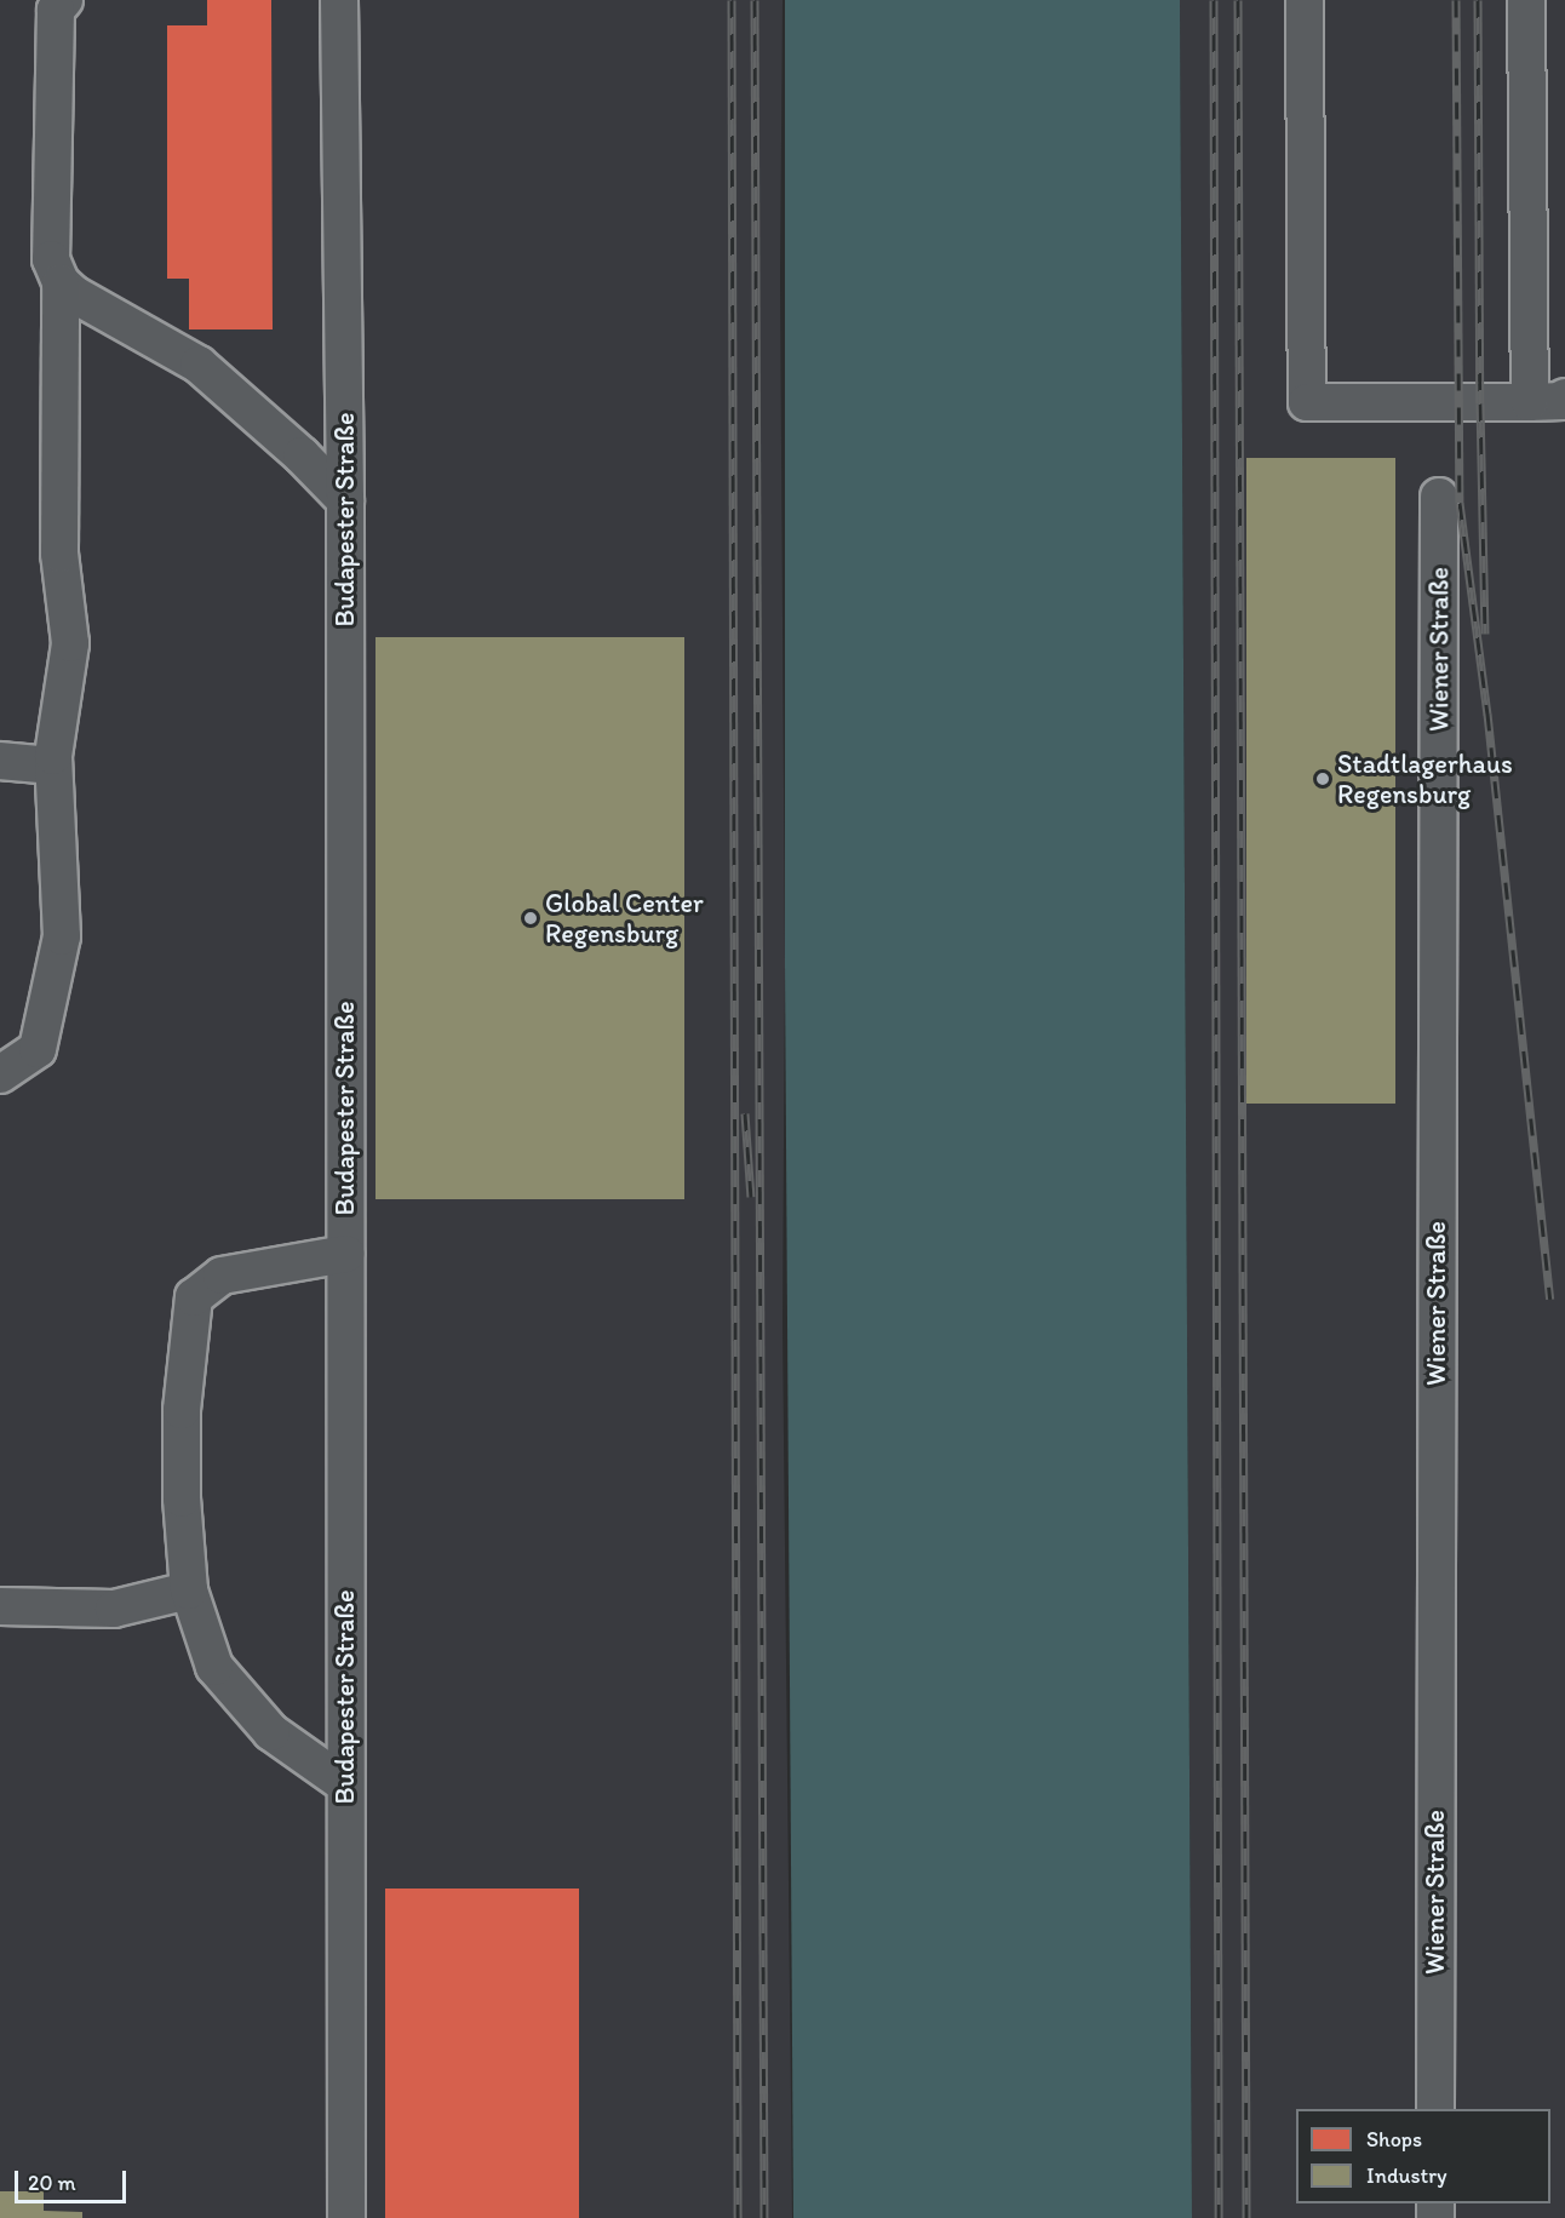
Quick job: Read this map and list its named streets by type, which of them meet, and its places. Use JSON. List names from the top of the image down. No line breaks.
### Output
{"streets":{"street":["Budapester Straße","Wiener Straße"]},"places":["Stadtlagerhaus Regensburg","Global Center Regensburg"],"legend":["Shops","Industry"],"scale_bar":"20 m"}
